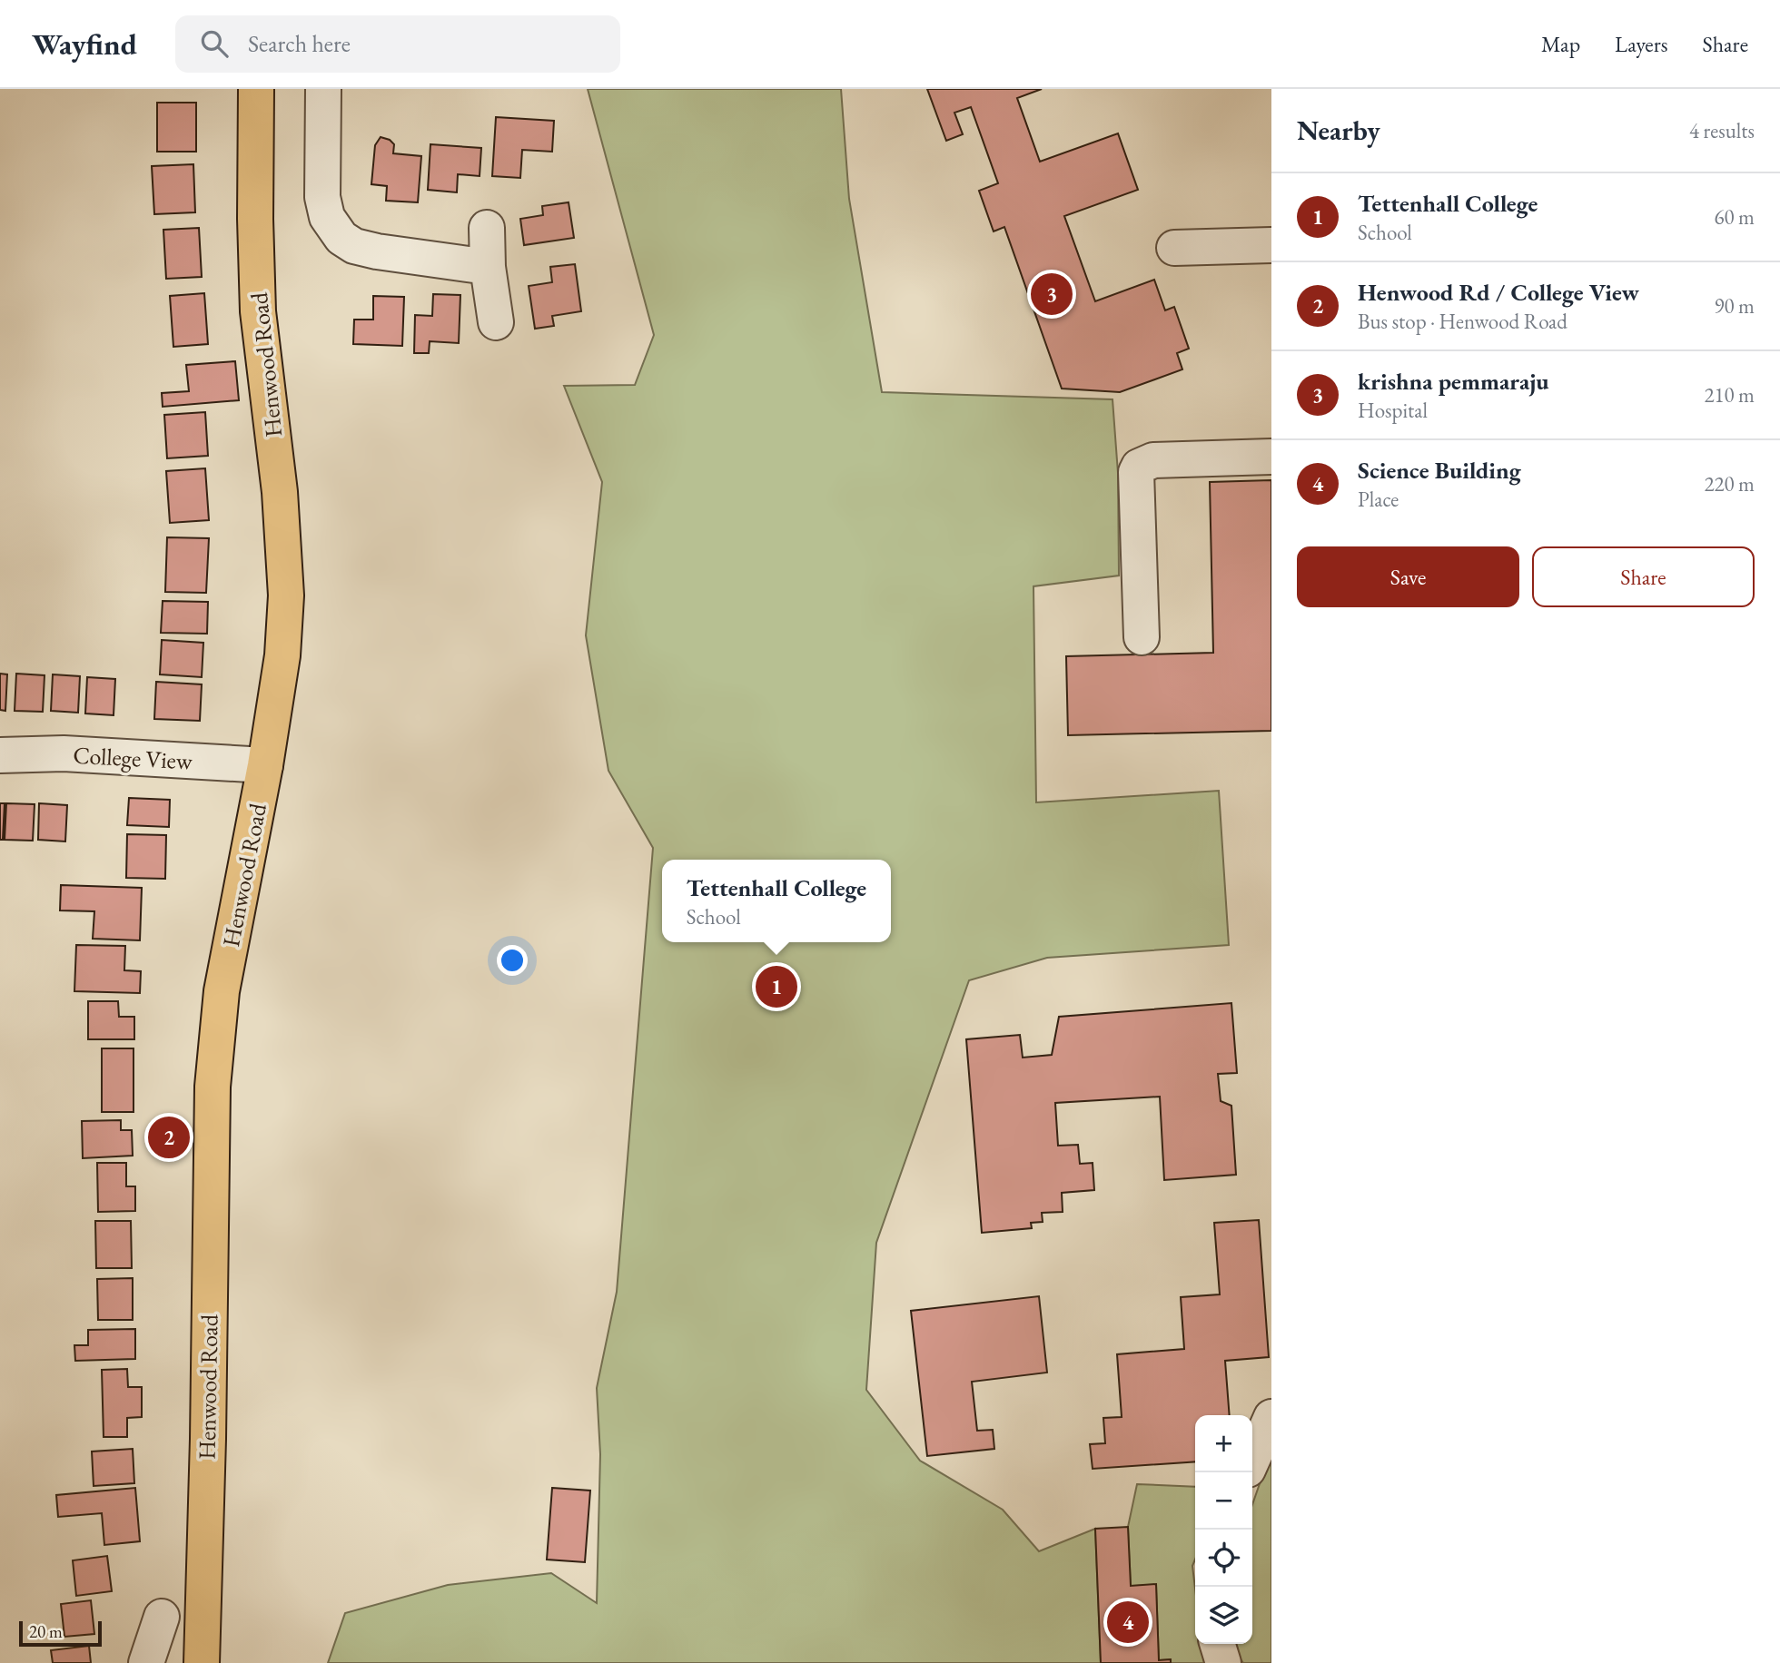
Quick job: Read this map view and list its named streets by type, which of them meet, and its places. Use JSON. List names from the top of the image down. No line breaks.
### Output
{"streets":{"main road":["Henwood Road"],"street":["College View"]},"crossings":[["Henwood Road","College View"]],"scale_bar":"20 m","page":{"header":"Wayfind","search":"Search here","nav":["Map","Layers","Share"],"heading":["Nearby","4 results"],"list":[{"mark":"1","name":"Tettenhall College","note":"School","value":"60 m"},{"mark":"2","name":"Henwood Rd / College View","note":"Bus stop · Henwood Road","value":"90 m"},{"mark":"3","name":"krishna pemmaraju","note":"Hospital","value":"210 m"},{"mark":"4","name":"Science Building","note":"Place","value":"220 m"}],"pins":["3","1","2","4"],"buttons":["Save","Share"],"popup":["Tettenhall College","School"],"map_buttons":["+","−"],"scale":"20 m"}}
